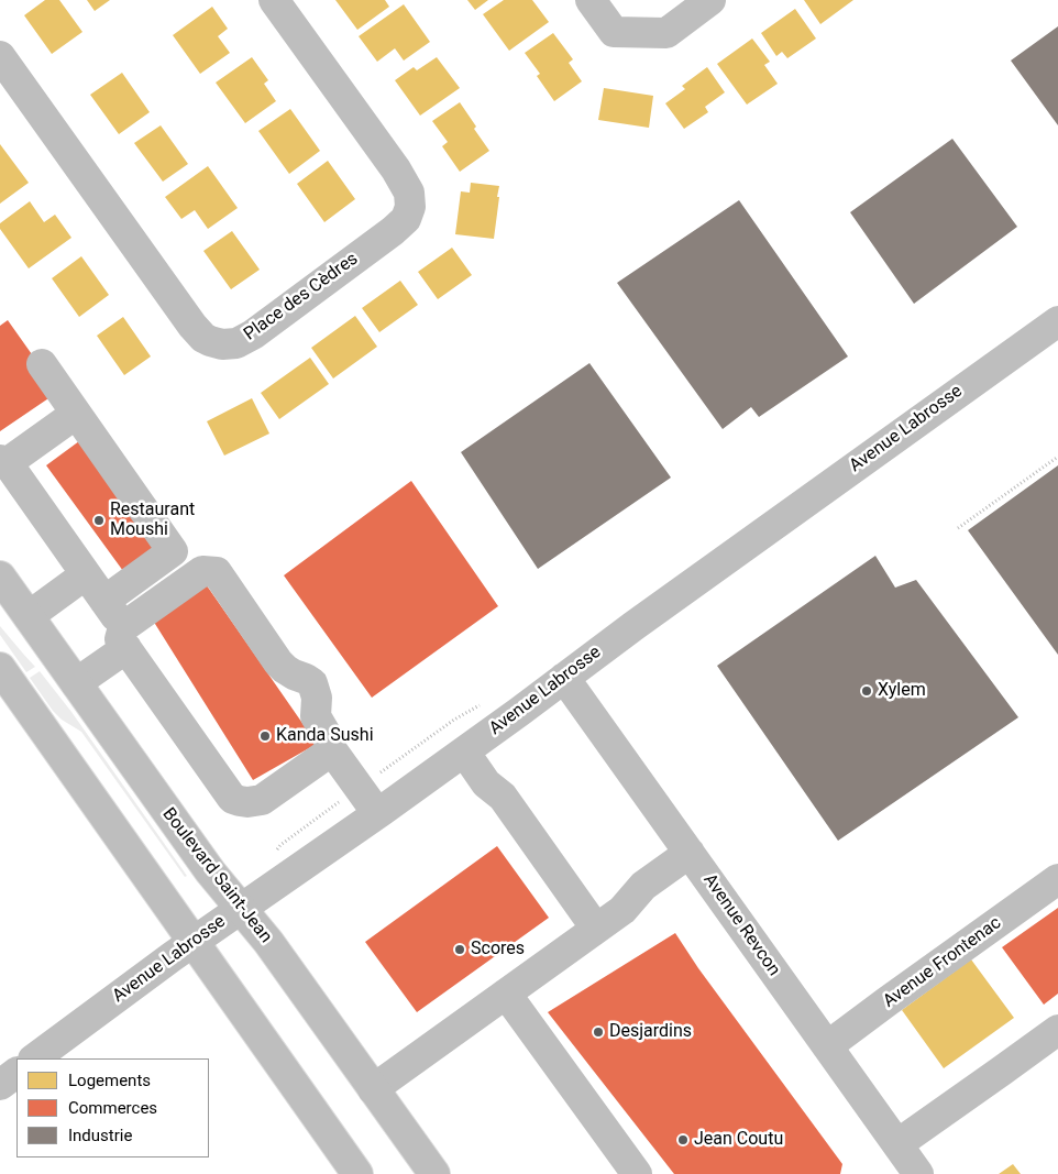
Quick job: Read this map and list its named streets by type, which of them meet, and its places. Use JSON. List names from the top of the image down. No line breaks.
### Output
{"streets":{"street":["Place des Cèdres","Avenue Labrosse","Boulevard Saint-Jean","Avenue Revcon","Avenue Frontenac"]},"crossings":[["Avenue Labrosse","Boulevard Saint-Jean"],["Avenue Labrosse","Avenue Revcon"],["Avenue Revcon","Avenue Frontenac"]],"places":["Restaurant Moushi","Xylem","Kanda Sushi","Scores","Desjardins","Jean Coutu"],"legend":["Logements","Commerces","Industrie"]}
